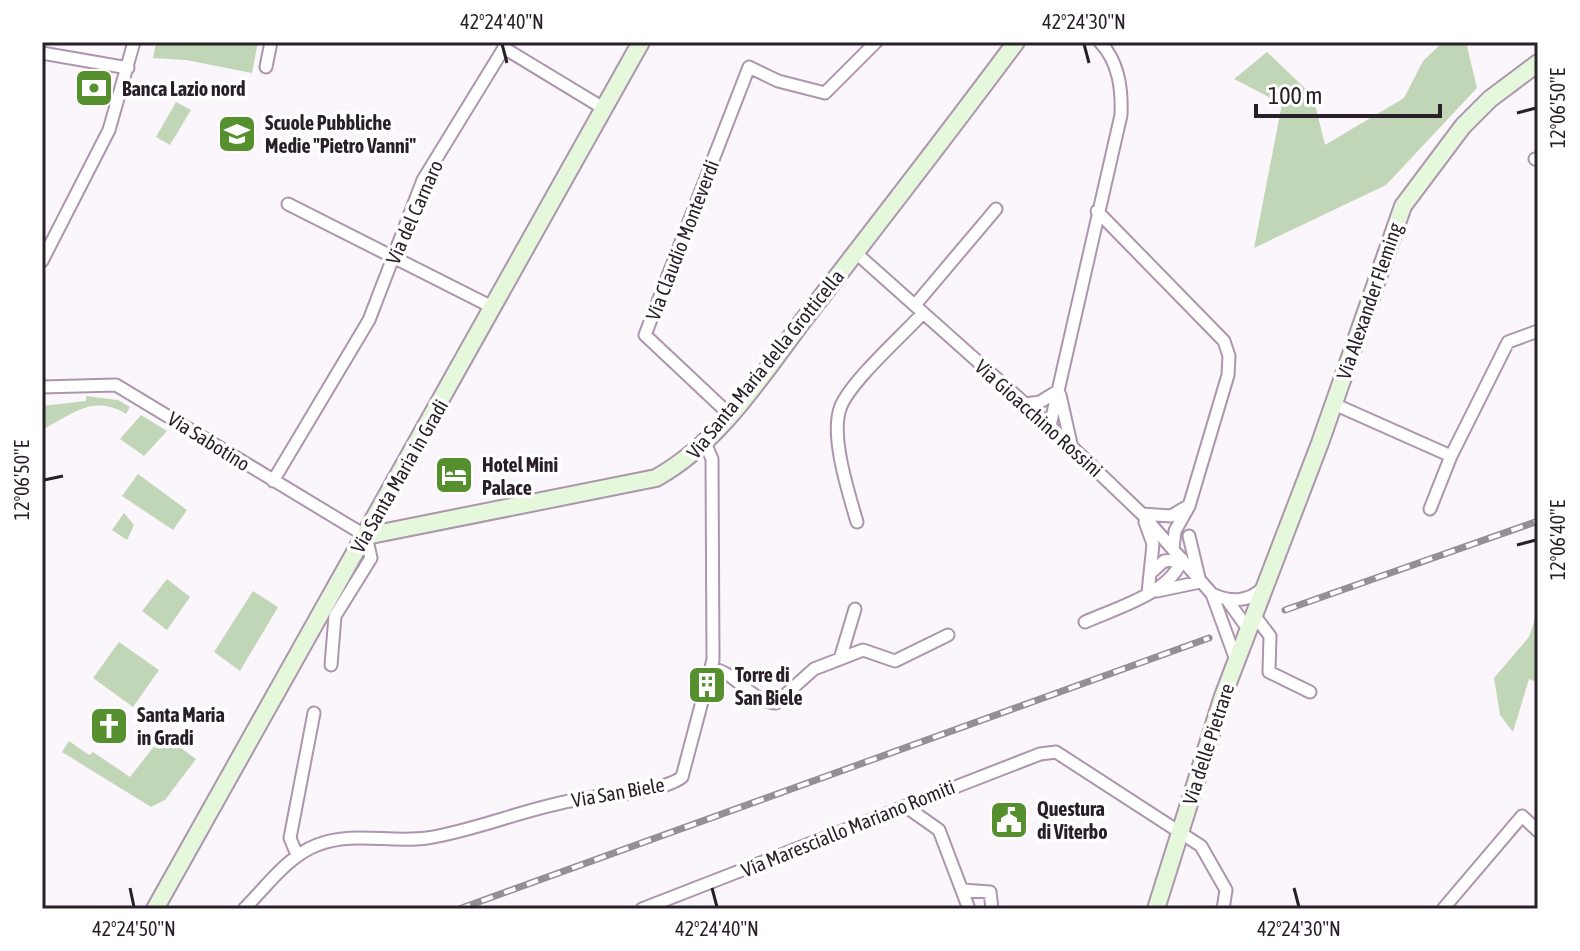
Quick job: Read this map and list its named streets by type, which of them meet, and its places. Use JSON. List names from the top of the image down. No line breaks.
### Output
{"streets":{"main road":["Via Alexander Fleming","Via Santa Maria della Grotticella","Via Santa Maria in Gradi","Via delle Pietrare"],"street":["Via del Carnaro","Via Claudio Monteverdi","Via Gioacchino Rossini","Via Sabotino","Via San Biele","Via Maresciallo Mariano Romiti"]},"crossings":[["Via del Carnaro","Via Sabotino"],["Via del Carnaro","Via Santa Maria in Gradi"],["Via Claudio Monteverdi","Via Santa Maria della Grotticella"],["Via Alexander Fleming","Via delle Pietrare"],["Via Santa Maria della Grotticella","Via Gioacchino Rossini"],["Via Santa Maria della Grotticella","Via Sabotino"],["Via Santa Maria della Grotticella","Via Santa Maria in Gradi"],["Via Santa Maria della Grotticella","Via San Biele"],["Via Sabotino","Via Santa Maria in Gradi"],["Via delle Pietrare","Via Maresciallo Mariano Romiti"]],"places":{"bank":["Banca Lazio nord"],"school or university":["Scuole Pubbliche Medie \"Pietro Vanni\""],"hotel":["Hotel Mini Palace"],"building":["Torre di San Biele"],"church":["Santa Maria in Gradi"],"public building":["Questura di Viterbo"]},"scale_bar":"100 m","coordinates":["42°24'40\"N","42°24'30\"N","12°06'50\"E","12°06'40\"E","42°24'50\"N"]}
